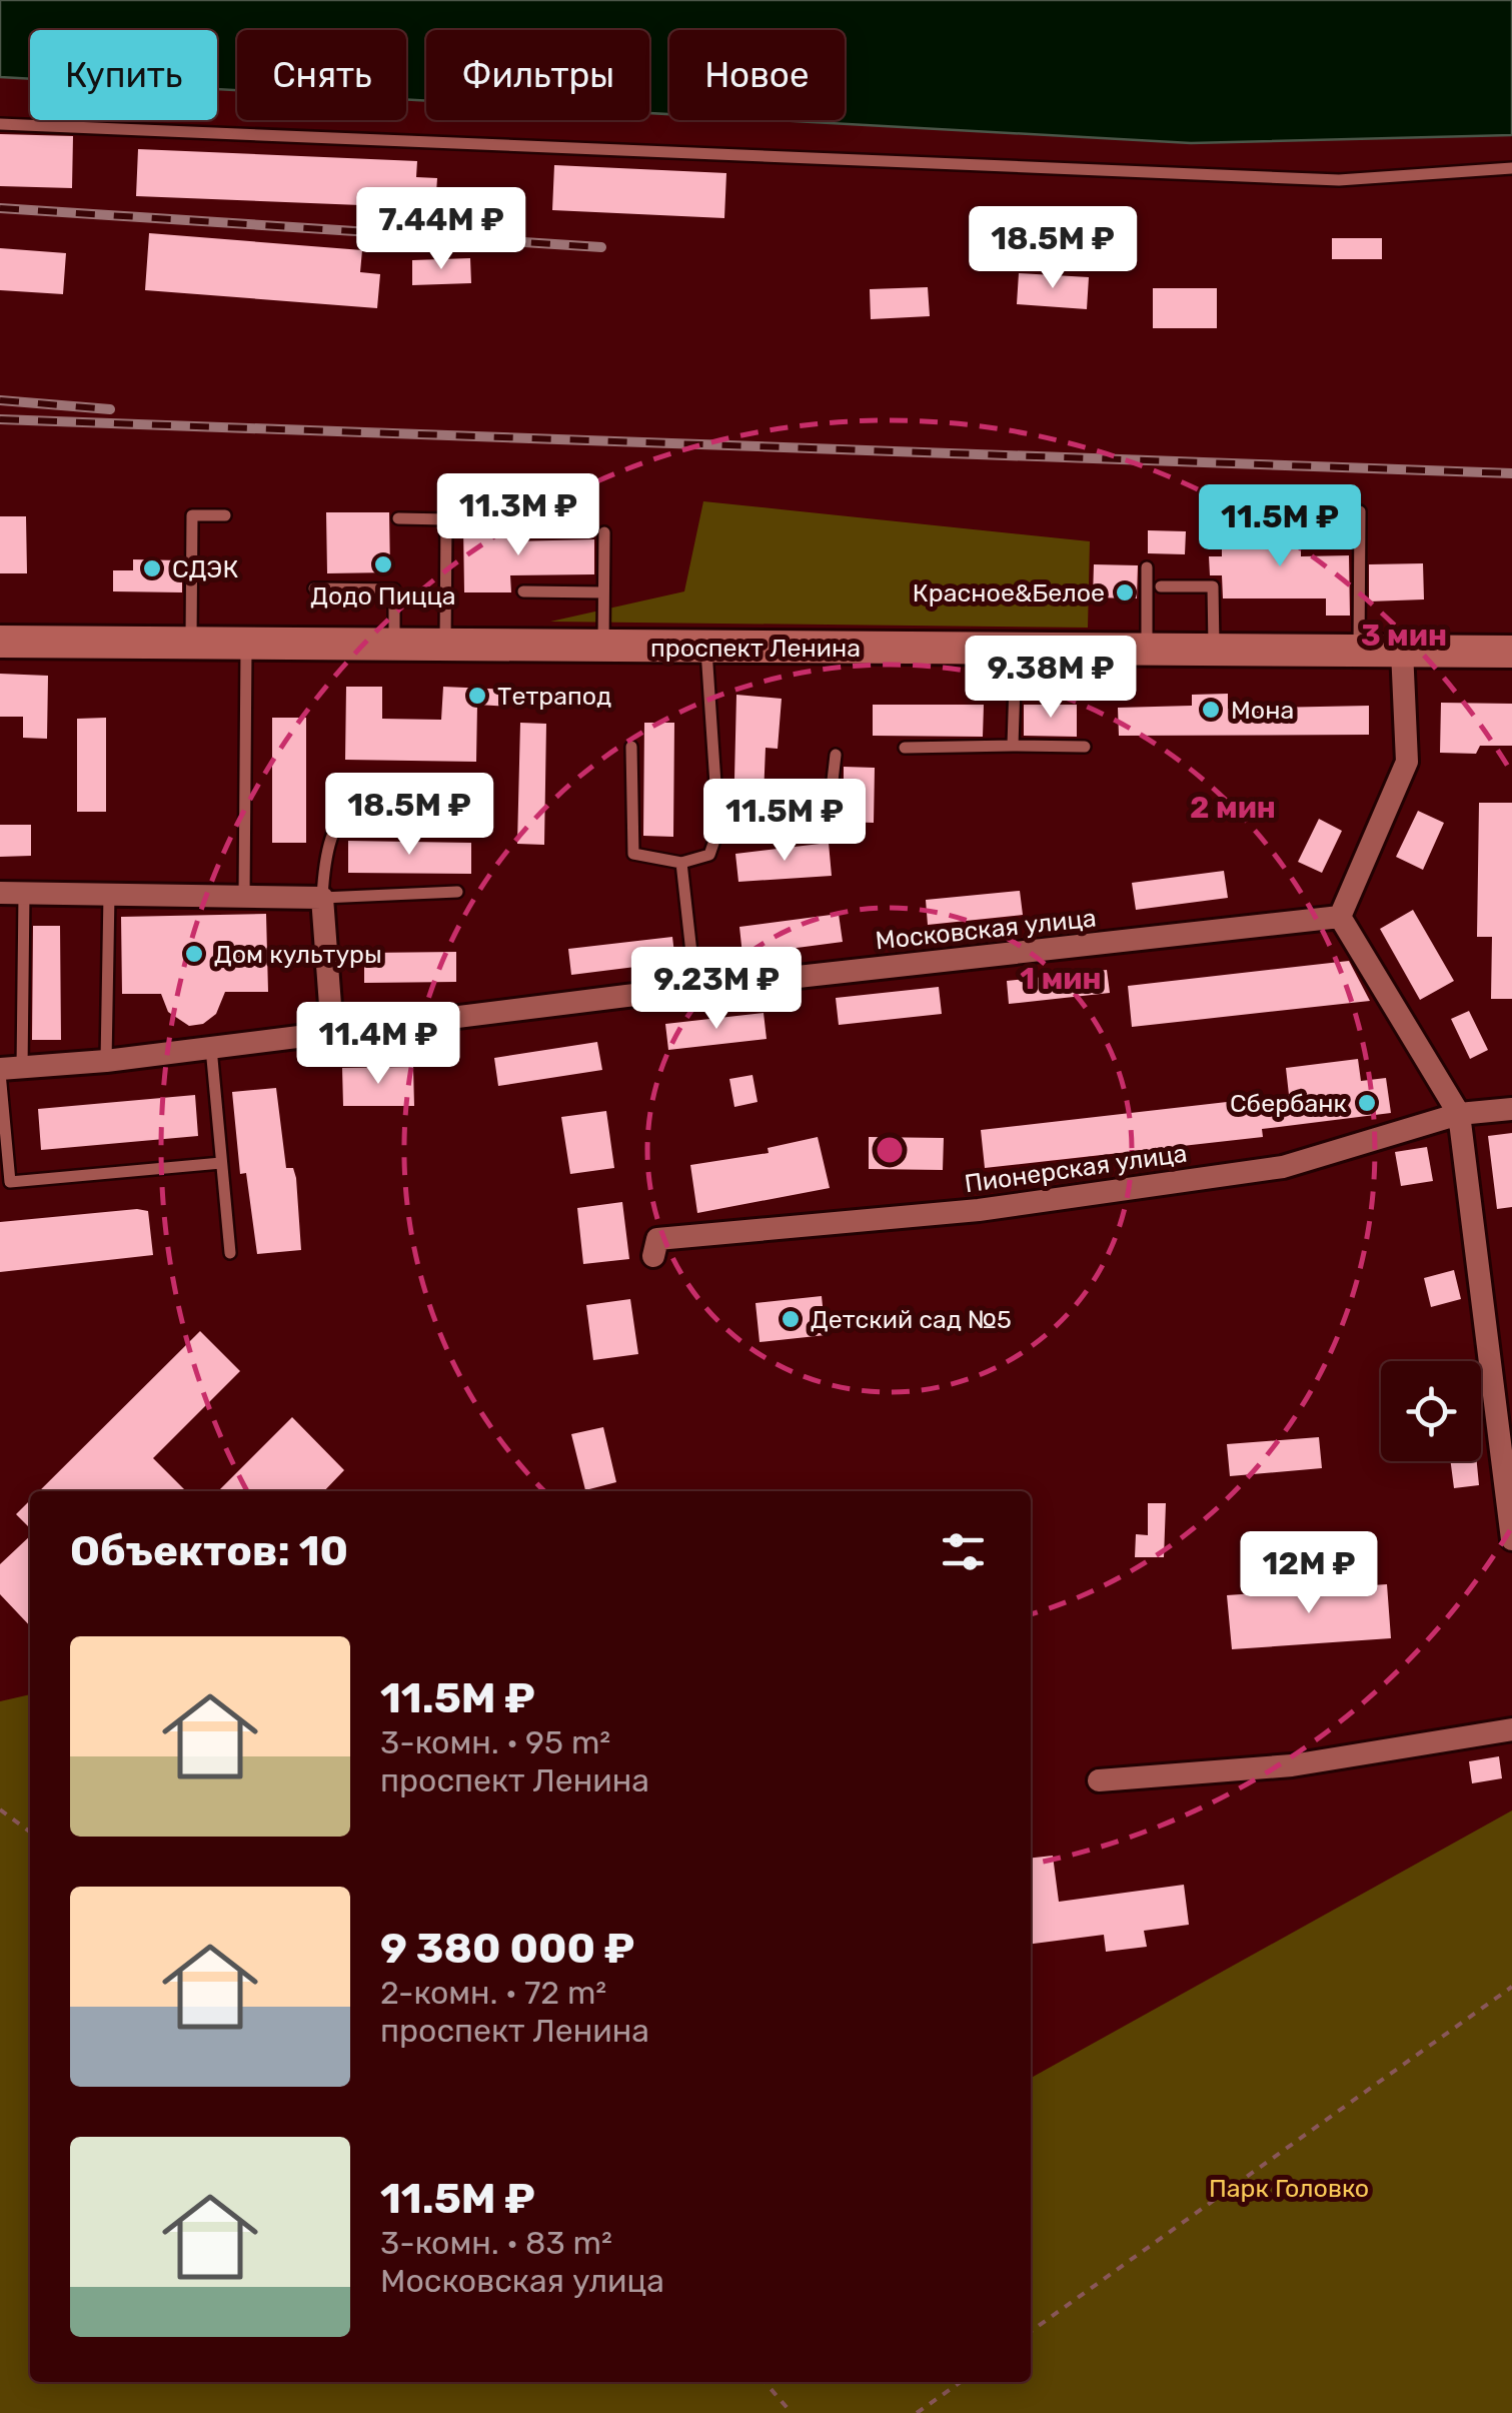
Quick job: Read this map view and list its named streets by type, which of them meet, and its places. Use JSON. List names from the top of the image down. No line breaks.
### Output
{"streets":{"main road":["проспект Ленина"],"street":["Московская улица","Пионерская улица"]},"parks":["Парк Головко"],"places":["Додо Пицца","СДЭК","Красное&Белое","Тетрапод","Мона","Дом культуры","Сбербанк","Детский сад №5"],"page":{"chip":["Купить","Снять","Фильтры","Новое"],"price":["7.44M ₽","18.5M ₽","11.3M ₽","11.5M ₽","9.38M ₽","18.5M ₽","11.5M ₽","9.23M ₽","11.4M ₽","12M ₽"],"heading":"Объектов: 10","list":[{"name":"11.5M ₽","note":"3-комн. · 95 m² · проспект Ленина"},{"name":"9 380 000 ₽","note":"2-комн. · 72 m² · проспект Ленина"},{"name":"11.5M ₽","note":"3-комн. · 83 m² · Московская улица"}]},"rings":["3 мин","2 мин","1 мин"]}
